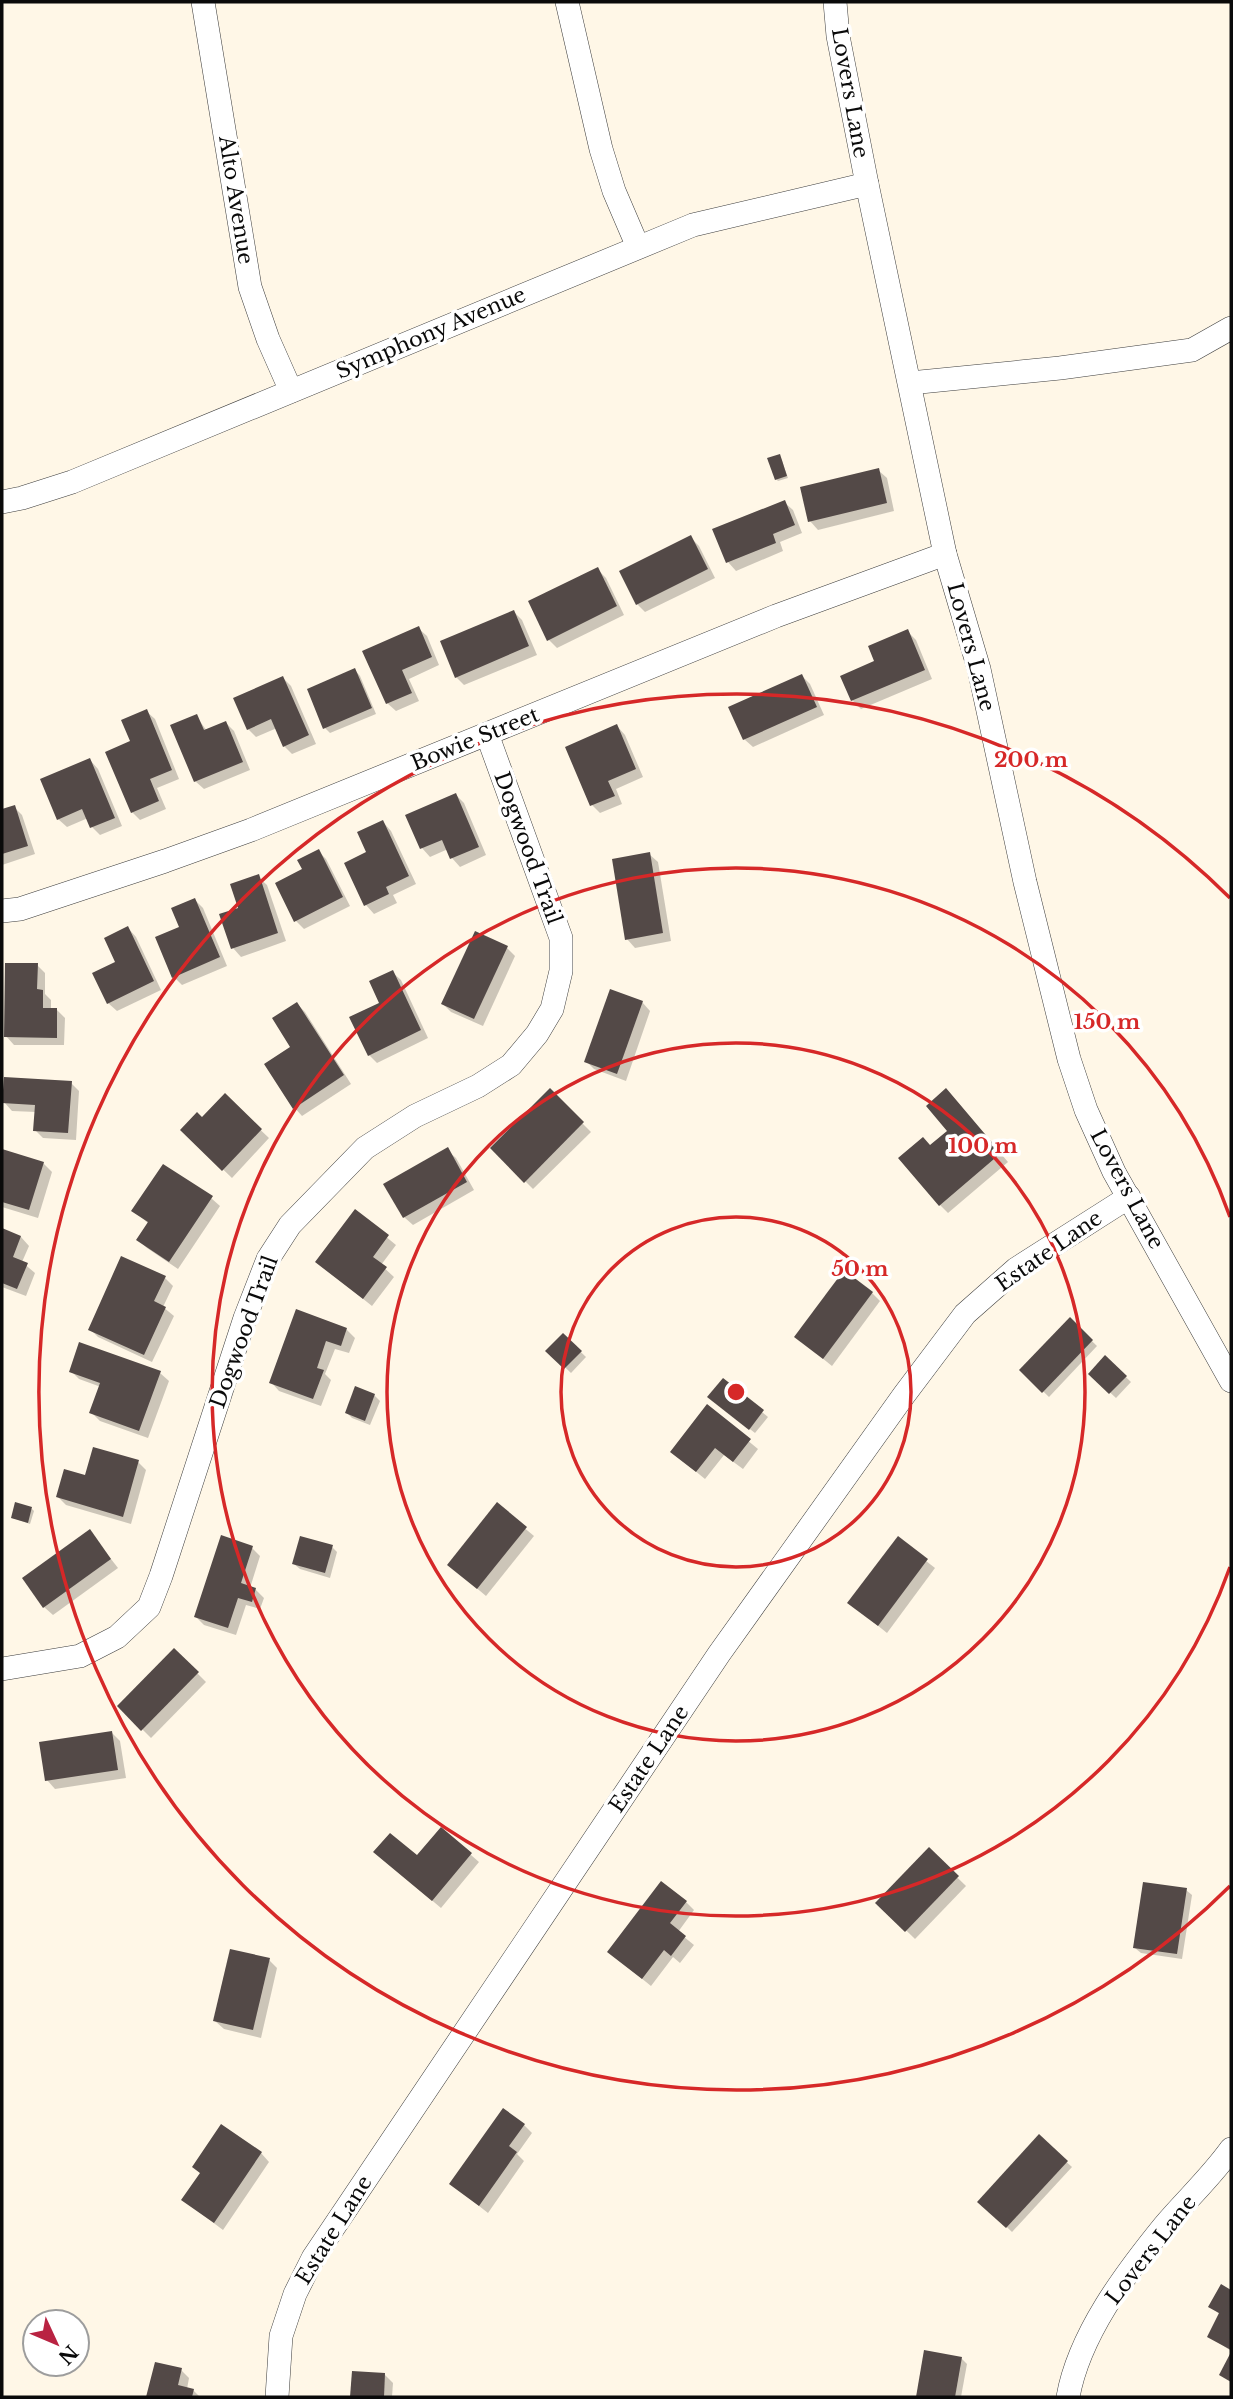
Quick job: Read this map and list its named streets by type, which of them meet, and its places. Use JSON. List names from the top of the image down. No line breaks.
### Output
{"streets":{"street":["Lovers Lane","Alto Avenue","Symphony Avenue","Bowie Street","Dogwood Trail","Estate Lane"]},"crossings":[["Lovers Lane","Symphony Avenue"],["Lovers Lane","Bowie Street"],["Lovers Lane","Estate Lane"],["Alto Avenue","Symphony Avenue"],["Bowie Street","Dogwood Trail"]],"north":"bottom right","rings":["200 m","150 m","100 m","50 m"]}
